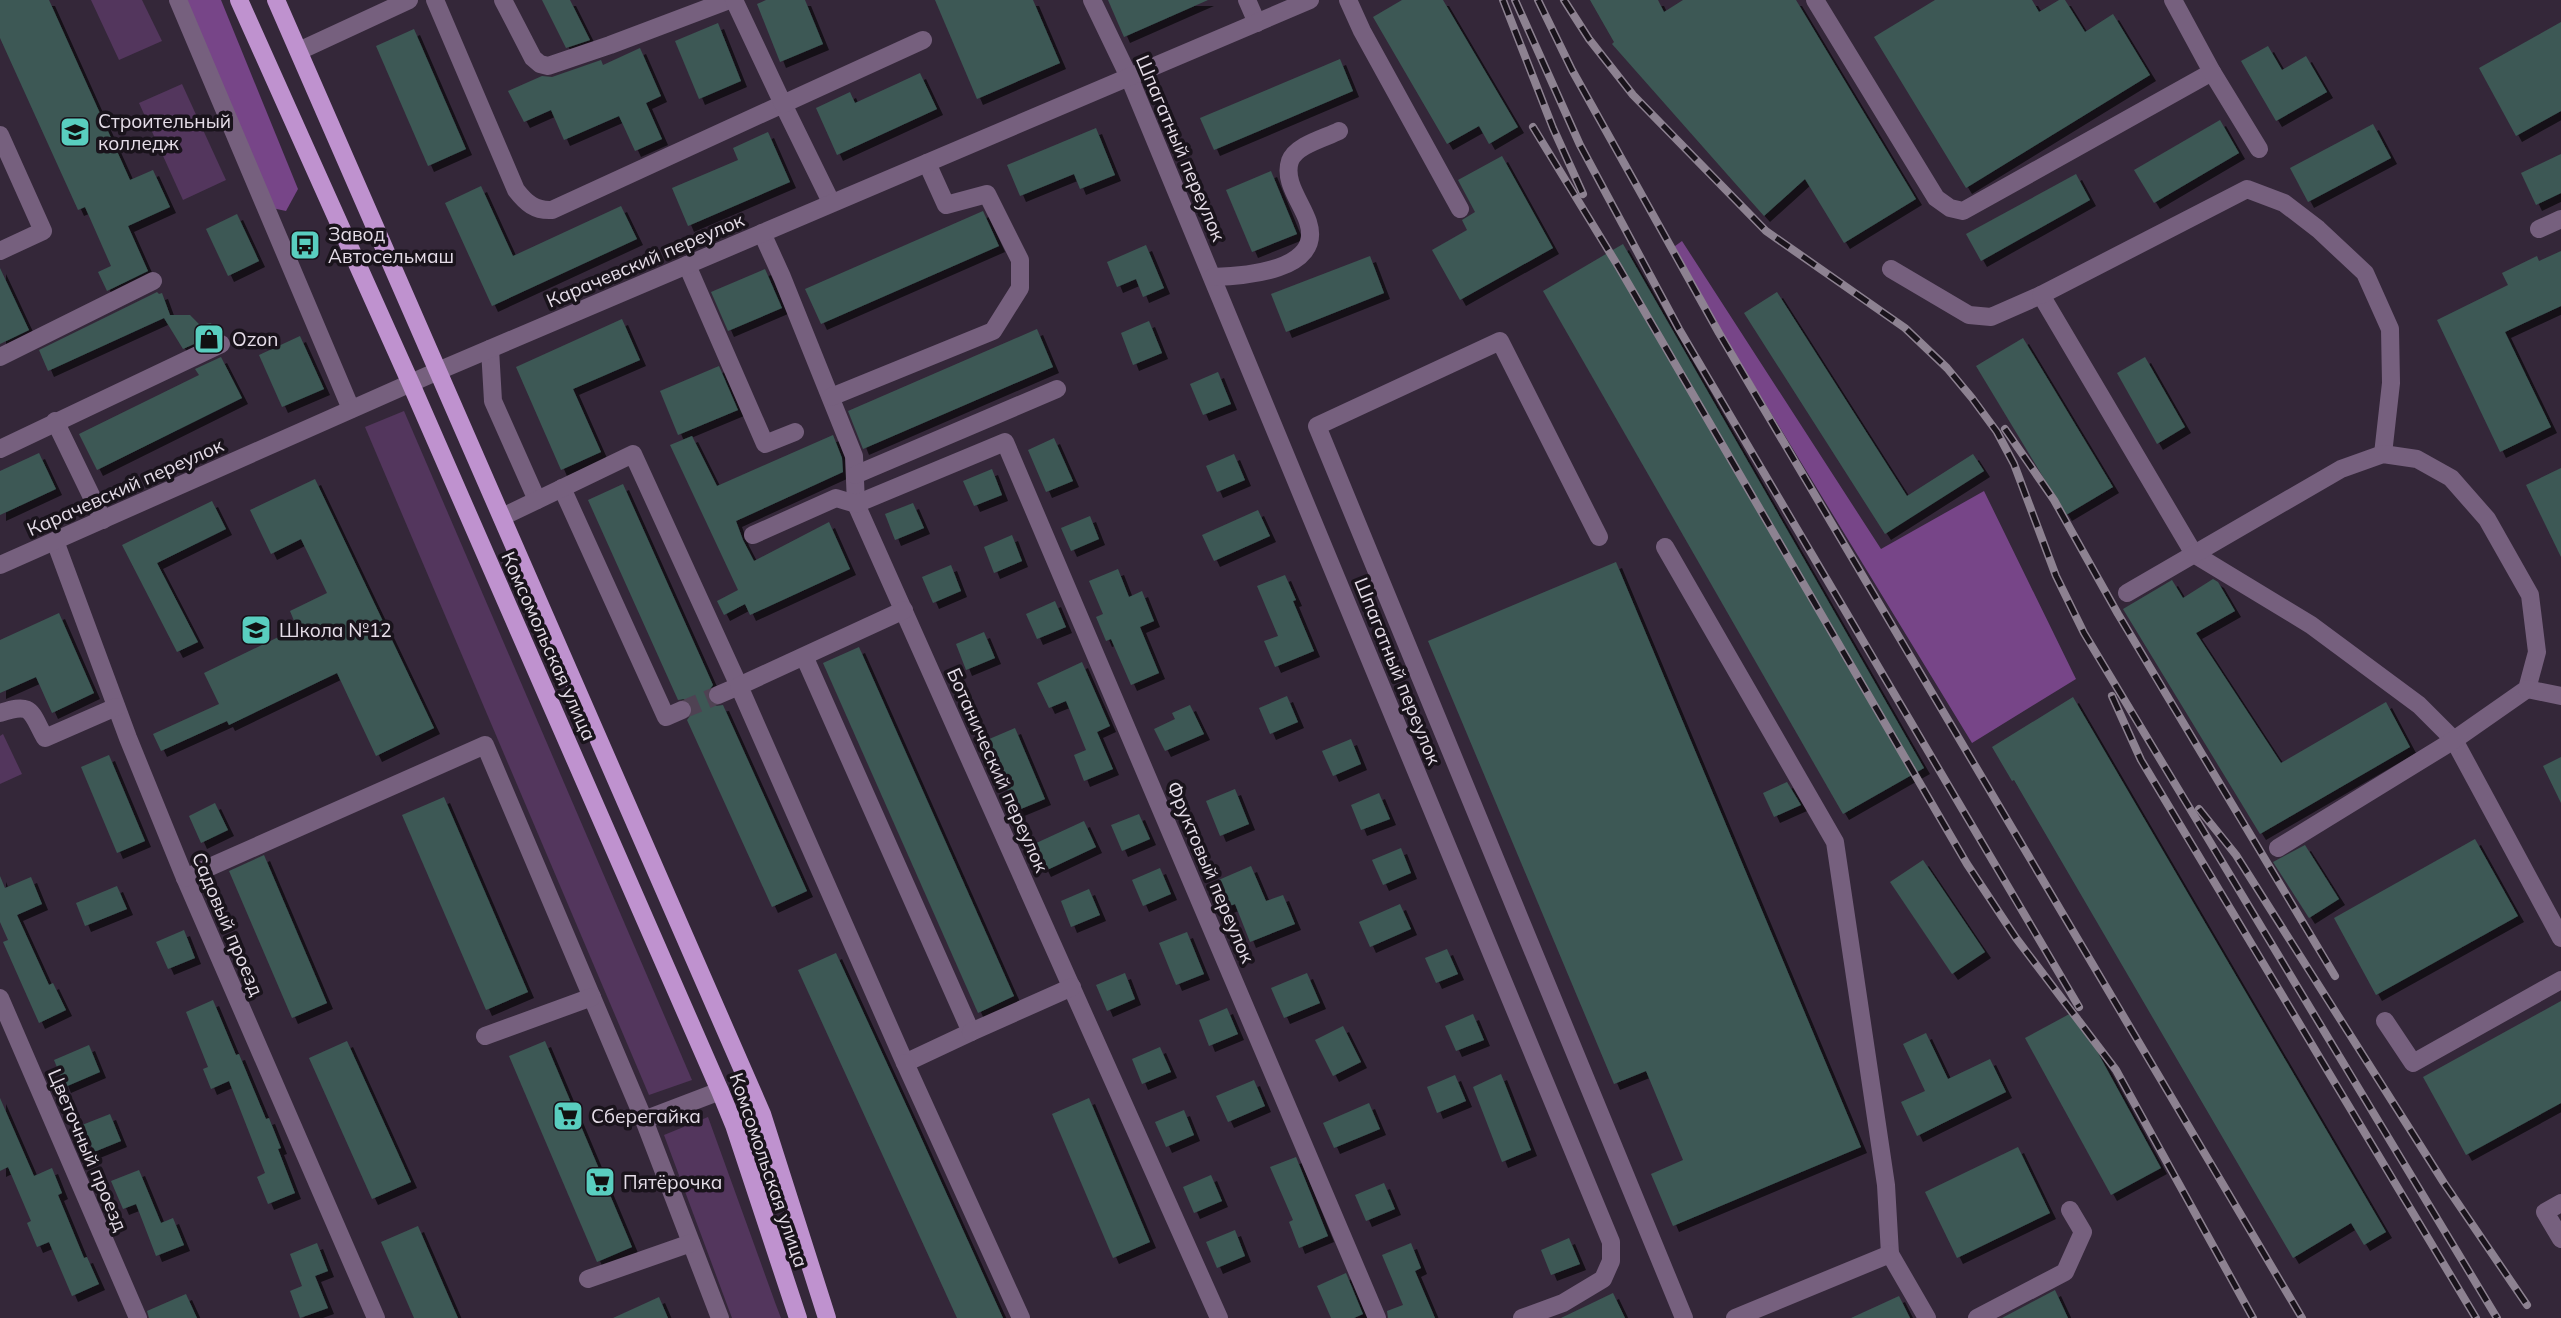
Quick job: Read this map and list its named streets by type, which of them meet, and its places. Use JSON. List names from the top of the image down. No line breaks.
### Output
{"streets":{"main road":["Комсомольская улица"],"street":["Шпагатный переулок","Карачевский переулок","Ботанический переулок","Фруктовый переулок","Садовый проезд","Цветочный проезд"]},"crossings":[["Шпагатный переулок","Карачевский переулок"],["Карачевский переулок","Комсомольская улица"],["Карачевский переулок","Ботанический переулок"],["Карачевский переулок","Садовый проезд"],["Ботанический переулок","Фруктовый переулок"]],"places":{"school or university":["Строительный колледж","Школа №12"],"bus stop":["Завод Автосельмаш"],"shop":["Ozon"],"supermarket":["Сберегайка","Пятёрочка"]}}
